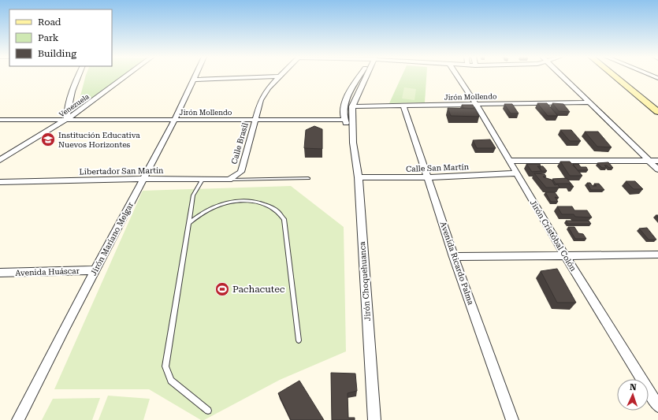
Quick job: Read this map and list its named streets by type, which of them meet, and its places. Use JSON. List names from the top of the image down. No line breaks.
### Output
{"streets":{"street":["Jirón Mollendo","Venezuela","Calle Brasil","Calle San Martín","Libertador San Martin","Jirón Cristóbal Colón","Jirón Mariano Melgar","Avenida Ricardo Palma","Avenida Huáscar","Jirón Choquehuanca"]},"crossings":[["Jirón Mollendo","Venezuela"],["Jirón Mollendo","Calle Brasil"],["Jirón Mollendo","Jirón Cristóbal Colón"],["Jirón Mollendo","Jirón Mariano Melgar"],["Jirón Mollendo","Avenida Ricardo Palma"],["Jirón Mollendo","Jirón Choquehuanca"],["Calle Brasil","Libertador San Martin"],["Calle San Martín","Jirón Cristóbal Colón"],["Calle San Martín","Avenida Ricardo Palma"],["Calle San Martín","Jirón Choquehuanca"],["Libertador San Martin","Jirón Mariano Melgar"],["Jirón Mariano Melgar","Avenida Huáscar"]],"places":{"school or university":["Institución Educativa Nuevos Horizontes"],"sports":["Pachacutec"]},"legend":["Road","Park","Building"],"north":"top"}
